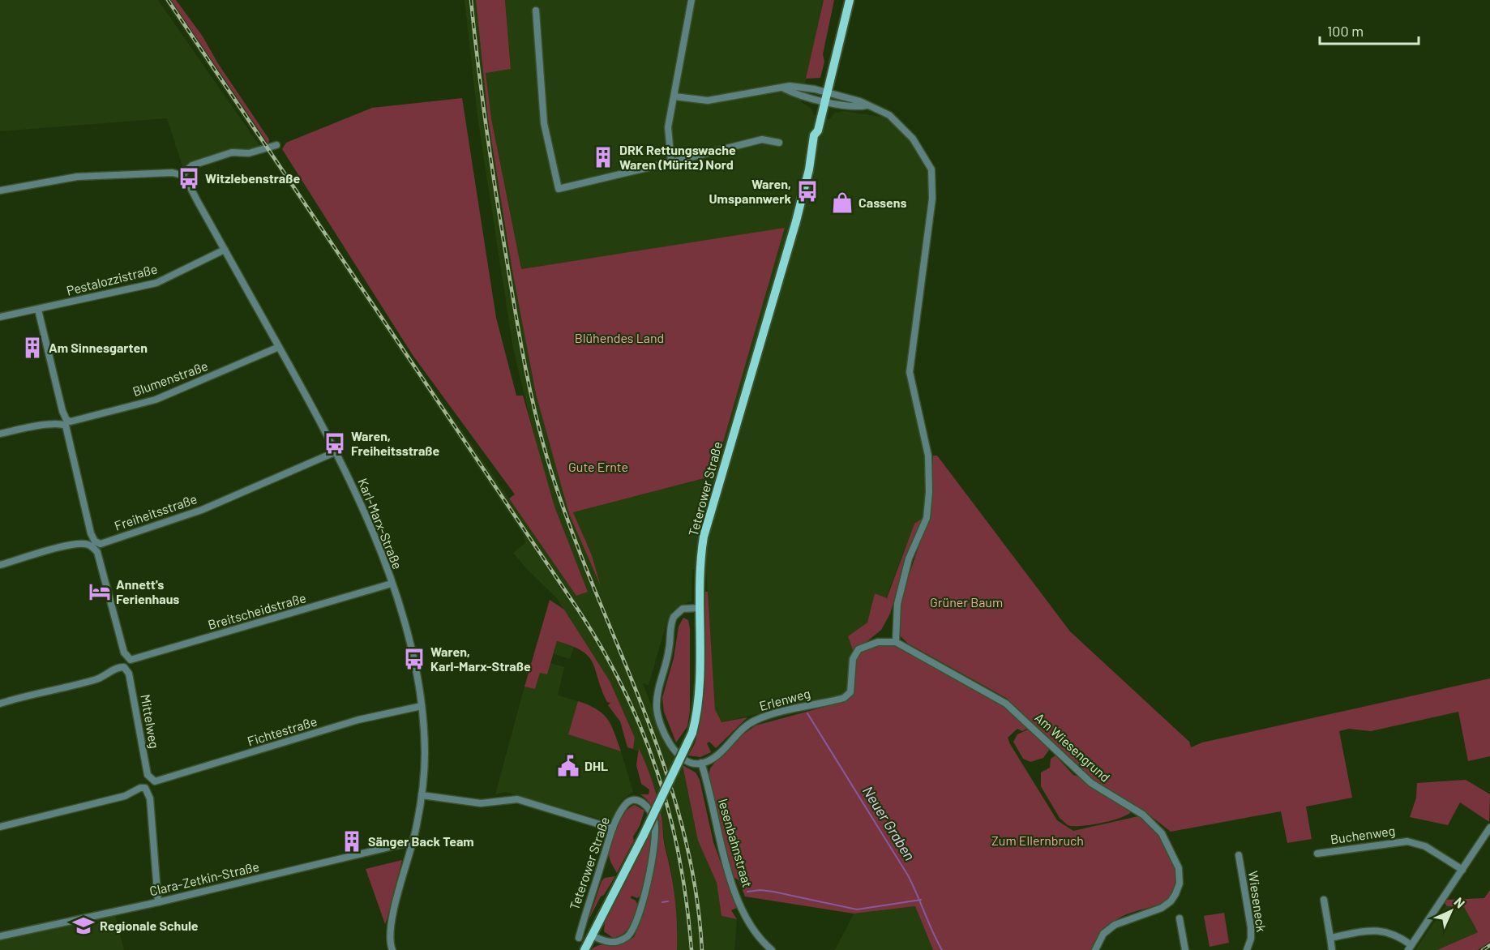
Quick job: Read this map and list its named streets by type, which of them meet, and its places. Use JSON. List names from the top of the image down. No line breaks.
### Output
{"streets":{"main road":["Teterower Straße"],"street":["Pestalozzistraße","Blumenstraße","Freiheitsstraße","Karl-Marx-Straße","Breitscheidstraße","Erlenweg","Mittelweg","Fichtestraße","Am Wiesengrund","Buchenweg","Iesenbahnstraat","Clara-Zetkin-Straße","Wieseneck"]},"crossings":[["Pestalozzistraße","Karl-Marx-Straße"],["Blumenstraße","Freiheitsstraße"],["Blumenstraße","Karl-Marx-Straße"],["Freiheitsstraße","Karl-Marx-Straße"],["Karl-Marx-Straße","Breitscheidstraße"],["Karl-Marx-Straße","Fichtestraße"],["Karl-Marx-Straße","Clara-Zetkin-Straße"],["Erlenweg","Am Wiesengrund"],["Erlenweg","Iesenbahnstraat"],["Mittelweg","Fichtestraße"]],"water":["Neuer Graben"],"parks":["Blühendes Land","Gute Ernte","Grüner Baum","Zum Ellernbruch"],"places":{"building":["DRK Rettungswache Waren (Müritz) Nord","Am Sinnesgarten","Sänger Back Team"],"bus stop":["Witzlebenstraße","Waren, Umspannwerk","Waren, Freiheitsstraße","Waren, Karl-Marx-Straße"],"shop":["Cassens"],"hotel":["Annett's Ferienhaus"],"public building":["DHL"],"school or university":["Regionale Schule"]},"scale_bar":"100 m","north":"top right"}
